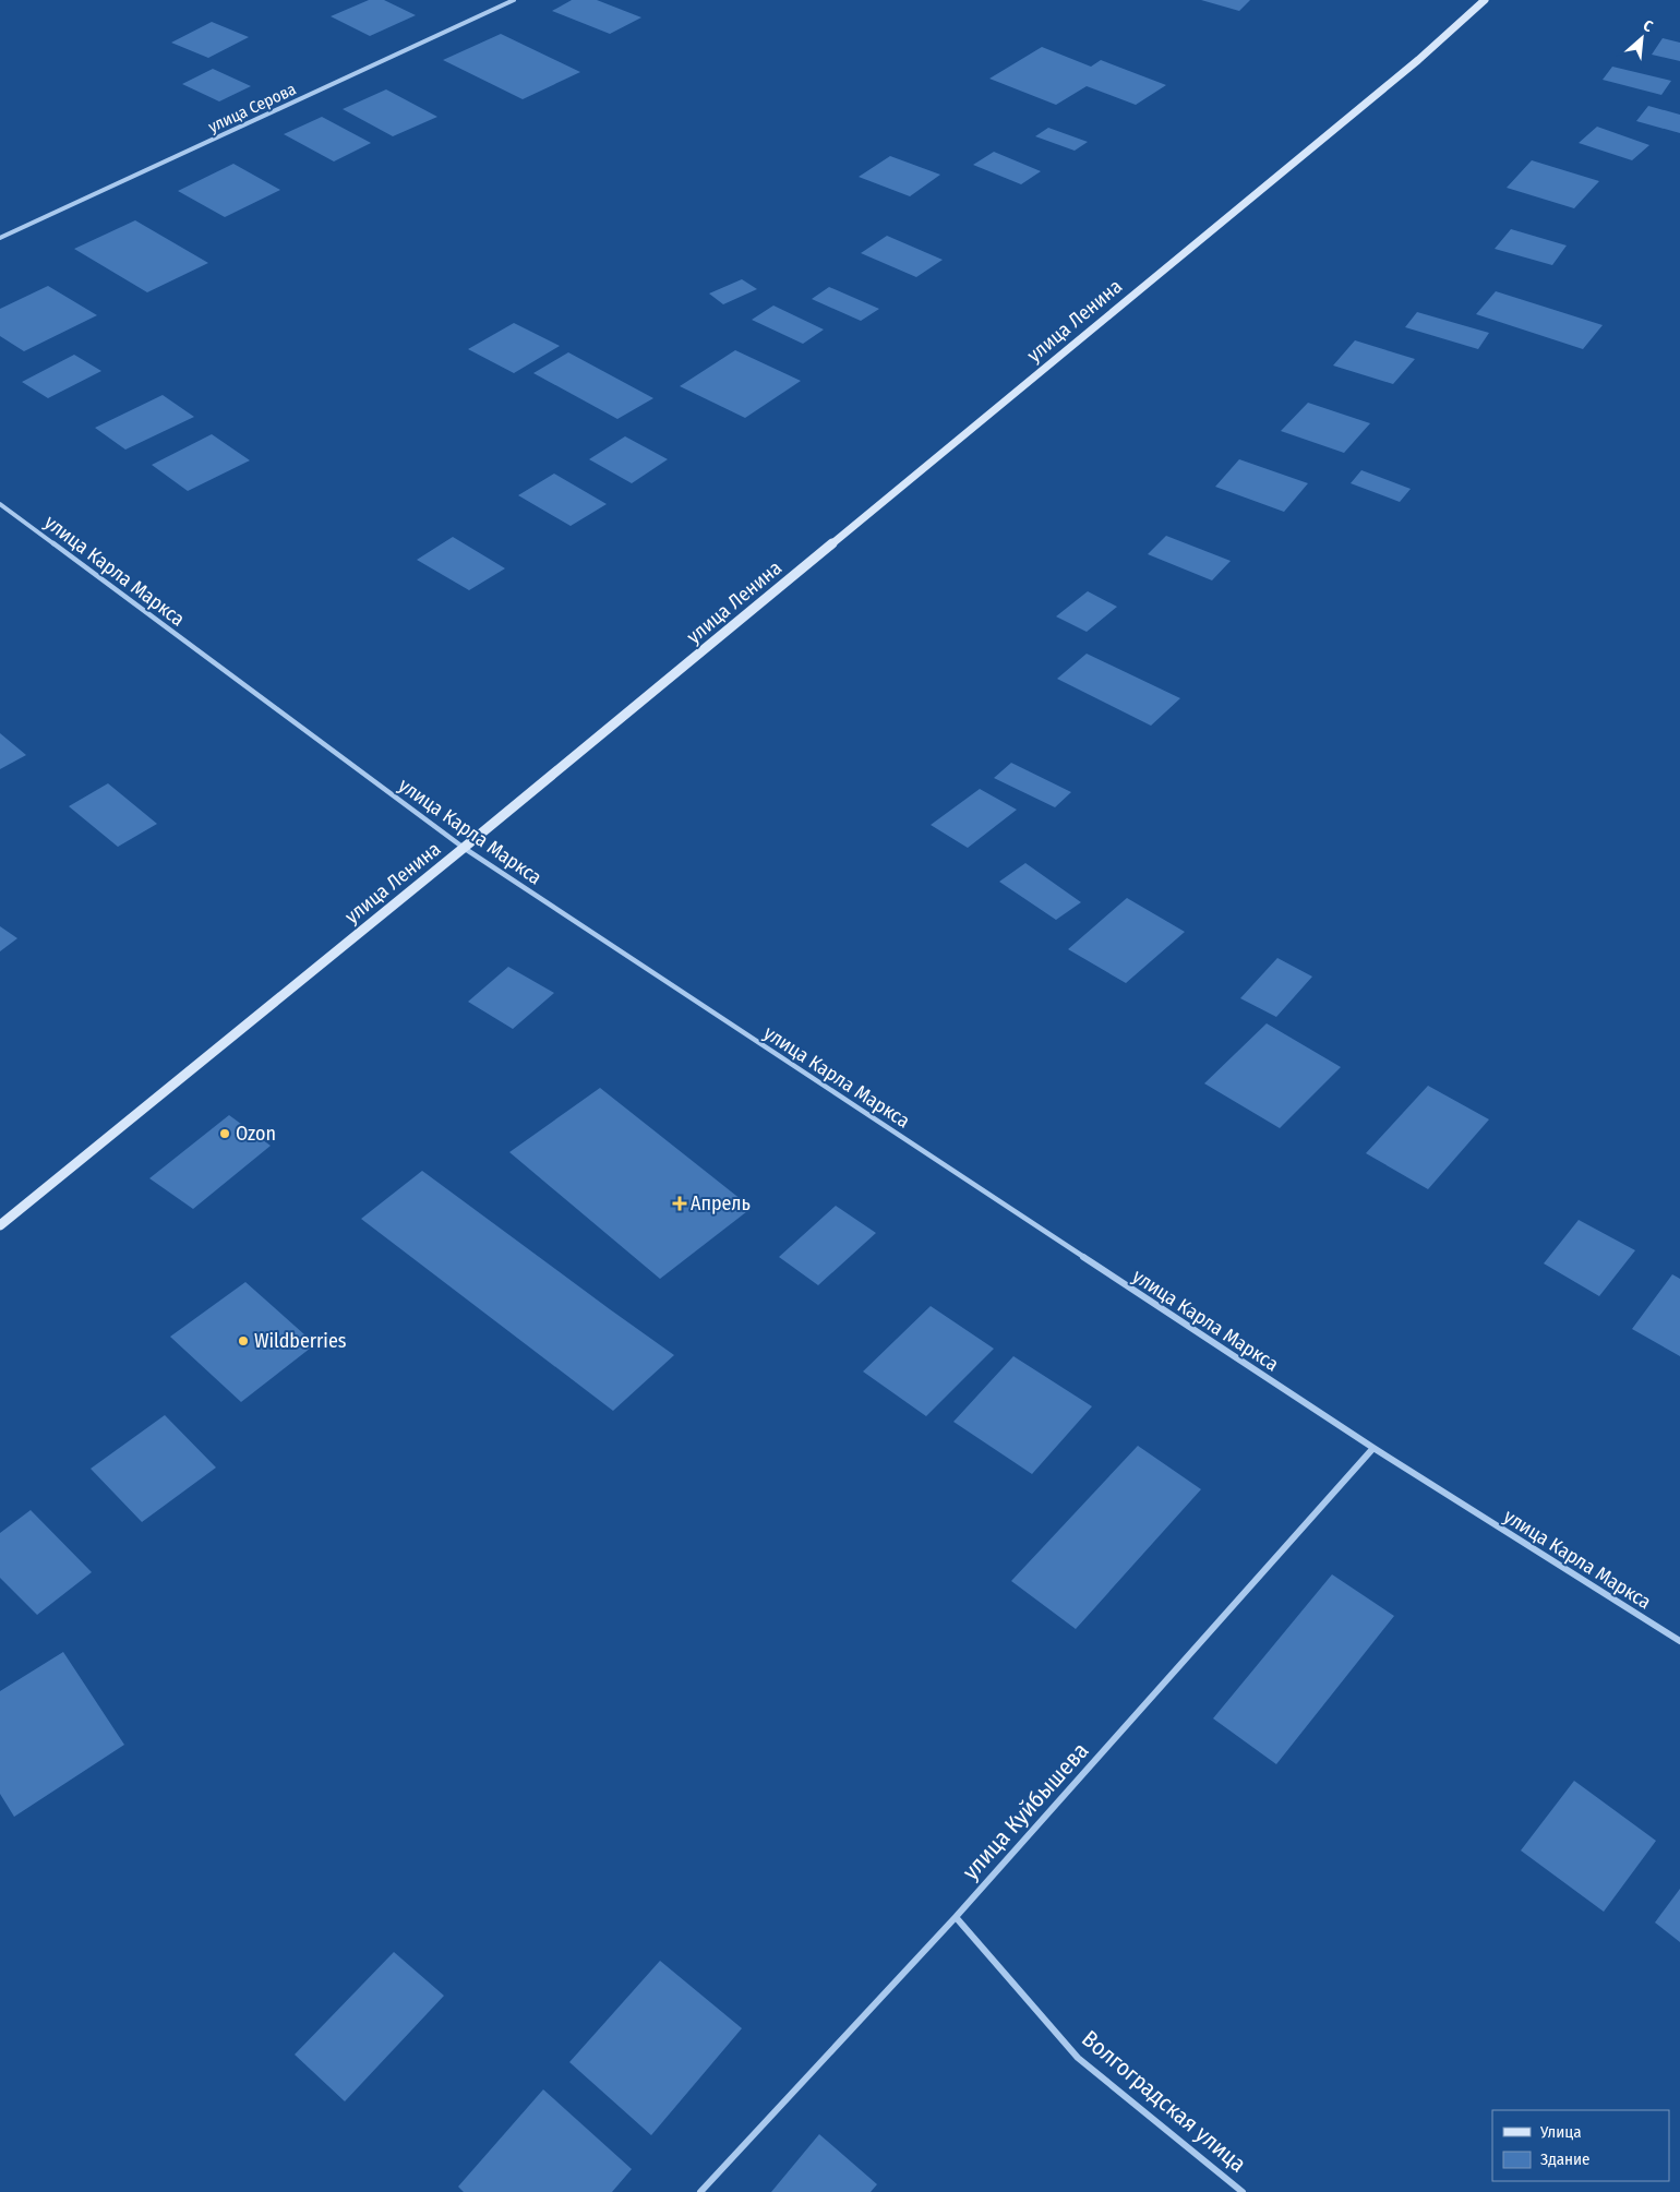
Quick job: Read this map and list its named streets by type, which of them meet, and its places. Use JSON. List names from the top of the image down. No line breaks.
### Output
{"streets":{"main road":["улица Ленина"],"street":["улица Серова","улица Карла Маркса","улица Куйбышева","Волгоградская улица"]},"crossings":[["улица Ленина","улица Карла Маркса"],["улица Карла Маркса","улица Куйбышева"],["улица Куйбышева","Волгоградская улица"]],"places":{"other":["Ozon","Wildberries"],"health":["Апрель"]},"legend":["Улица","Здание"],"north":"top right"}
